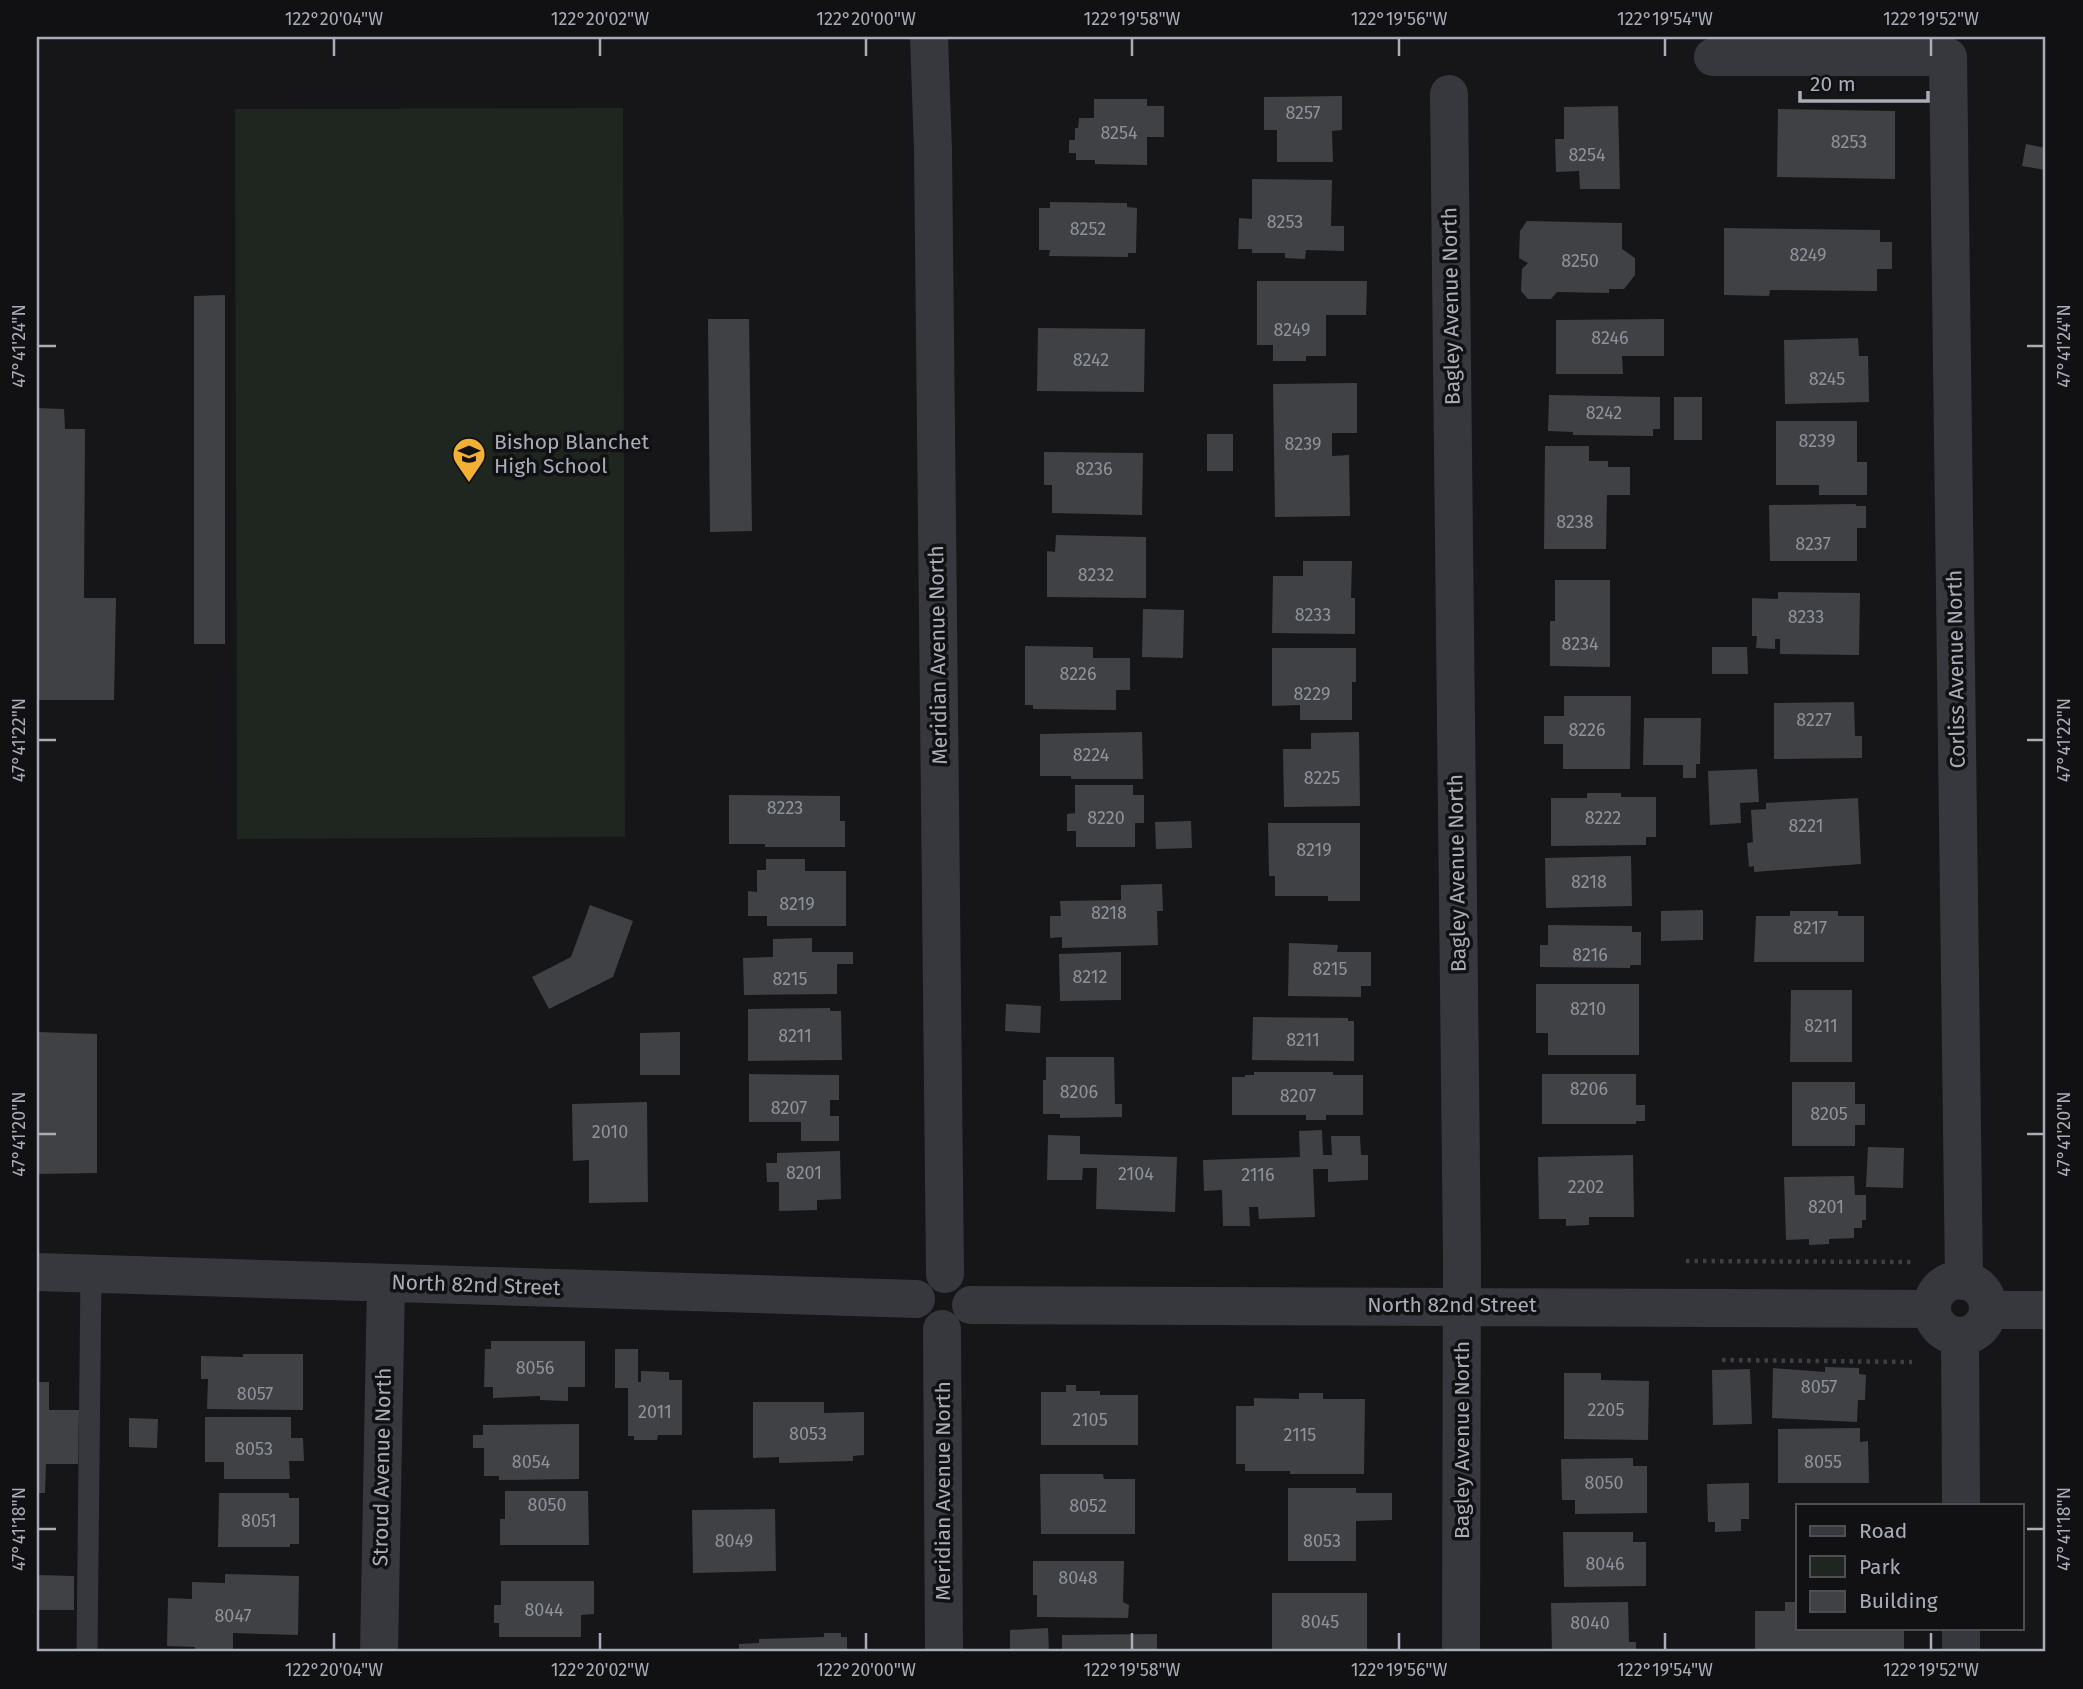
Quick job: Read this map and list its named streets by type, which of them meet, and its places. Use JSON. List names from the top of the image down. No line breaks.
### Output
{"streets":{"street":["Bagley Avenue North","Meridian Avenue North","Corliss Avenue North","North 82nd Street","Stroud Avenue North"]},"crossings":[["Bagley Avenue North","North 82nd Street"],["Meridian Avenue North","North 82nd Street"],["Corliss Avenue North","North 82nd Street"],["North 82nd Street","Stroud Avenue North"]],"places":{"school or university":["Bishop Blanchet High School"]},"house_numbers":["8257","8254","8253","8254","8253","8252","8249","8250","8249","8246","8242","8245","8242","8239","8239","8236","8238","8237","8232","8233","8233","8234","8226","8229","8227","8226","8224","8225","8223","8220","8222","8221","8219","8218","8219","8218","8217","8216","8215","8212","8215","8210","8211","8211","8211","8206","8206","8207","8207","8205","2010","8201","2104","2116","2202","8201","8056","8057","8057","2205","2011","2105","8053","2115","8053","8054","8055","8050","8050","8052","8051","8049","8053","8046","8048","8044","8047","8045","8040"],"legend":["Road","Park","Building"],"scale_bar":"20 m","coordinates":["122°20'04\"W","122°20'02\"W","122°20'00\"W","122°19'58\"W","122°19'56\"W","122°19'54\"W","122°19'52\"W","47°41'24\"N","47°41'22\"N","47°41'20\"N","47°41'18\"N"]}
